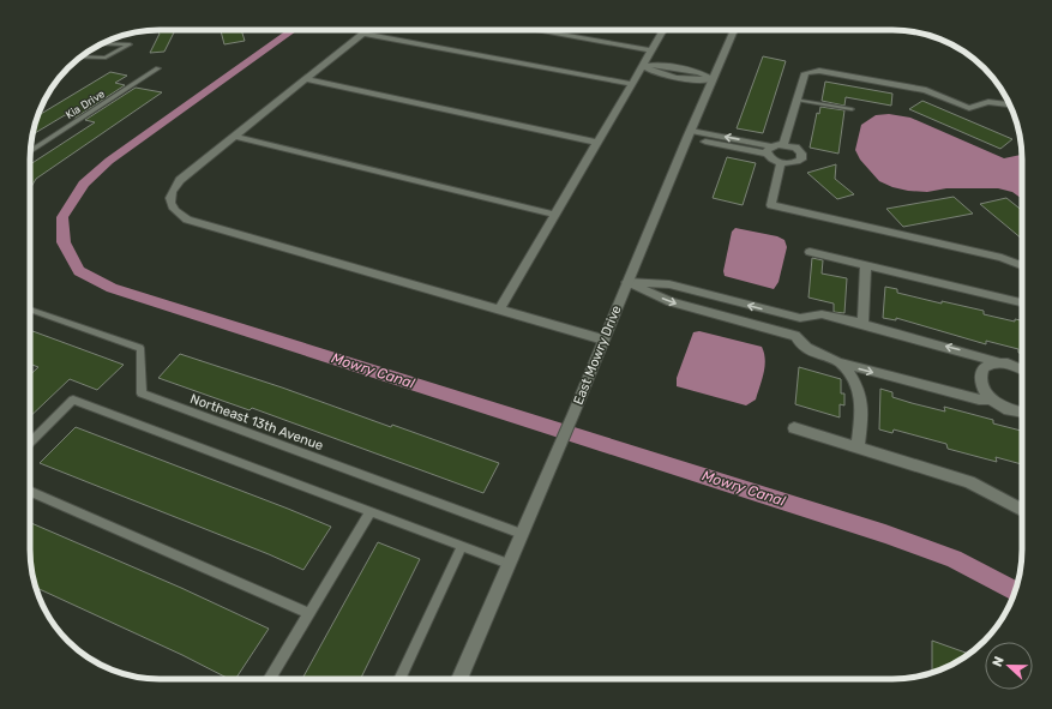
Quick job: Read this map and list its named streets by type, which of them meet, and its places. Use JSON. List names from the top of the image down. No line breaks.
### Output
{"streets":{"street":["East Mowry Drive"],"lane":["Kia Drive","Northeast 13th Avenue"]},"crossings":[["East Mowry Drive","Northeast 13th Avenue"]],"water":["Mowry Canal"],"north":"left"}
